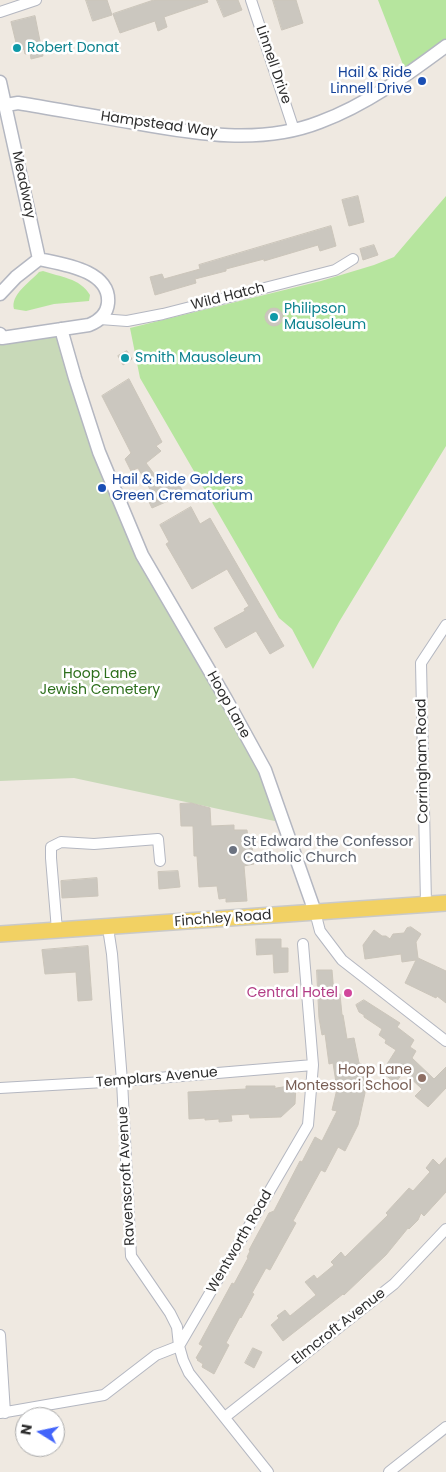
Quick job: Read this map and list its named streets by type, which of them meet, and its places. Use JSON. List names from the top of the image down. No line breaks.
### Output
{"streets":{"main road":["Finchley Road"],"street":["Linnell Drive","Hampstead Way","Meadway","Wild Hatch","Hoop Lane","Corringham Road","Templars Avenue","Ravenscroft Avenue","Wentworth Road","Elmcroft Avenue"]},"crossings":[["Linnell Drive","Hampstead Way"],["Hampstead Way","Meadway"],["Hoop Lane","Finchley Road"],["Corringham Road","Finchley Road"],["Finchley Road","Ravenscroft Avenue"],["Templars Avenue","Ravenscroft Avenue"],["Templars Avenue","Wentworth Road"],["Ravenscroft Avenue","Wentworth Road"],["Ravenscroft Avenue","Elmcroft Avenue"]],"parks":["Hoop Lane Jewish Cemetery"],"places":["Robert Donat","Hail & Ride Linnell Drive","Philipson Mausoleum","Smith Mausoleum","Hail & Ride Golders Green Crematorium","St Edward the Confessor Catholic Church","Central Hotel","Hoop Lane Montessori School"],"north":"left"}
